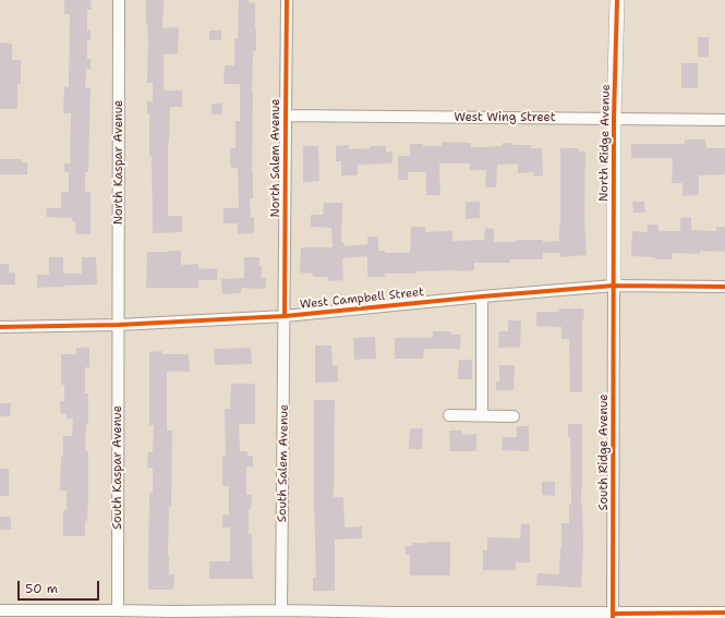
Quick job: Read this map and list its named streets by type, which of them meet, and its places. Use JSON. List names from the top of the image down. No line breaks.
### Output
{"streets":{"street":["West Wing Street","North Ridge Avenue","North Salem Avenue","North Kaspar Avenue","West Campbell Street","South Ridge Avenue","South Salem Avenue","South Kaspar Avenue"]},"crossings":[["West Wing Street","North Ridge Avenue"],["West Wing Street","North Salem Avenue"],["North Ridge Avenue","West Campbell Street"],["North Ridge Avenue","South Ridge Avenue"],["North Salem Avenue","West Campbell Street"],["North Salem Avenue","South Salem Avenue"],["North Kaspar Avenue","West Campbell Street"],["North Kaspar Avenue","South Kaspar Avenue"],["West Campbell Street","South Ridge Avenue"],["West Campbell Street","South Salem Avenue"],["West Campbell Street","South Kaspar Avenue"]],"scale_bar":"50 m"}
